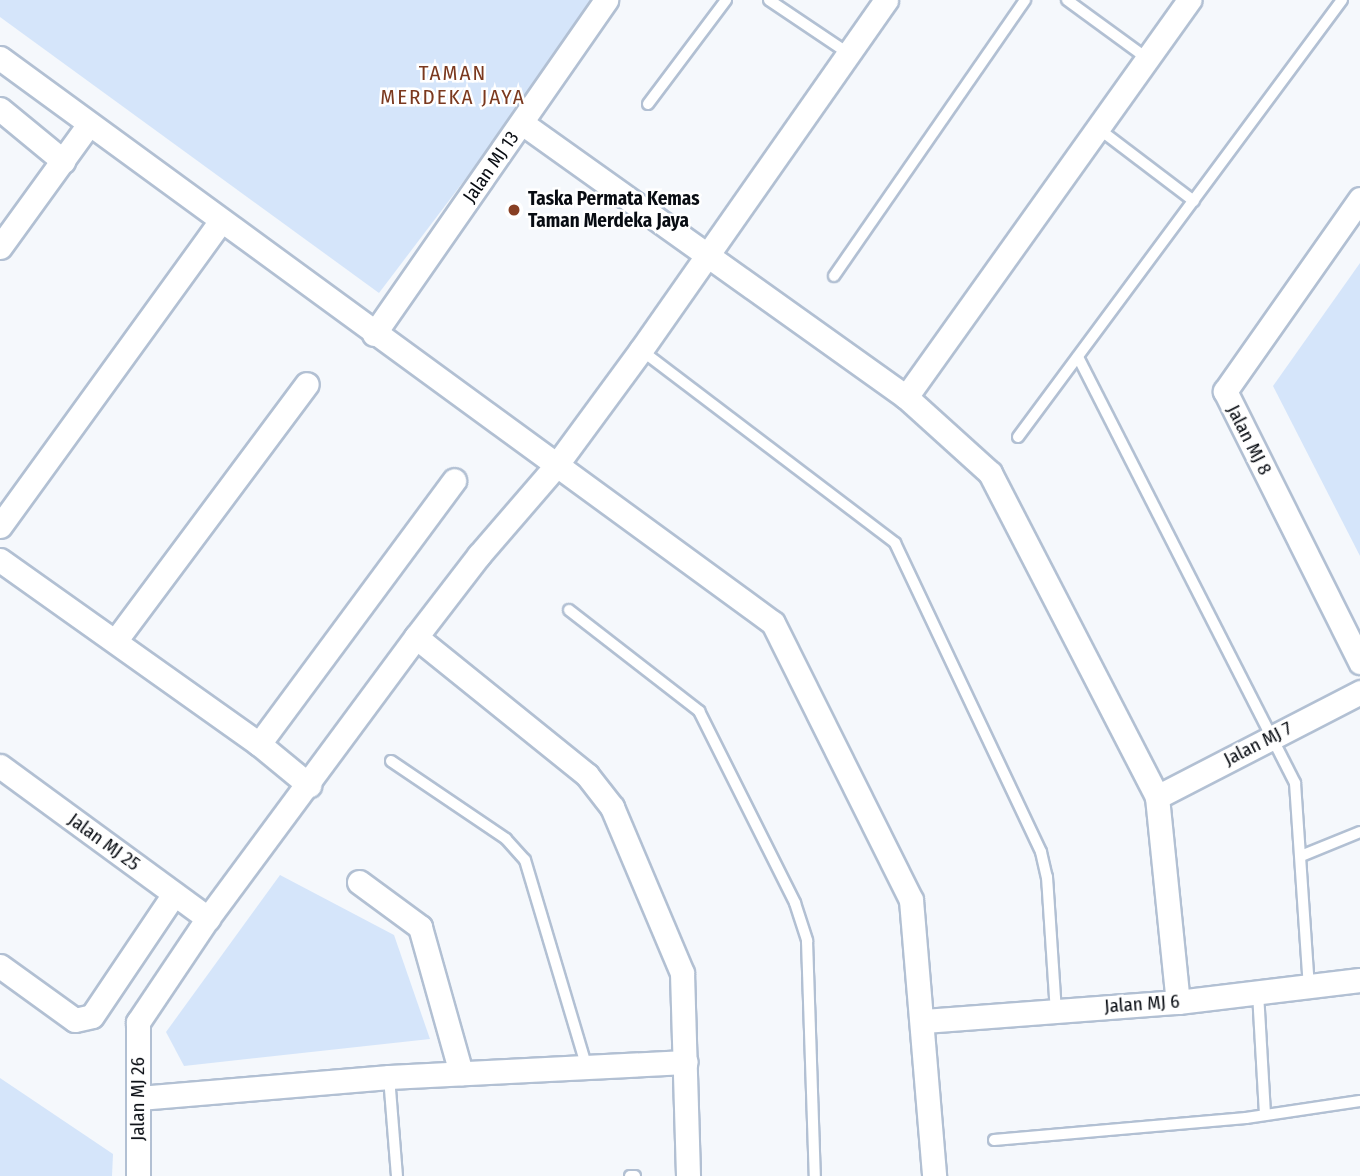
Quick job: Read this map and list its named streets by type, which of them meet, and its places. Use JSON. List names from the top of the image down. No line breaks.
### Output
{"streets":{"street":["Jalan MJ 13","Jalan MJ 8","Jalan MJ 7","Jalan MJ 25","Jalan MJ 6","Jalan MJ 26"]},"crossings":[["Jalan MJ 25","Jalan MJ 26"]],"districts":["TAMAN MERDEKA JAYA"],"places":["Taska Permata Kemas Taman Merdeka Jaya"]}
